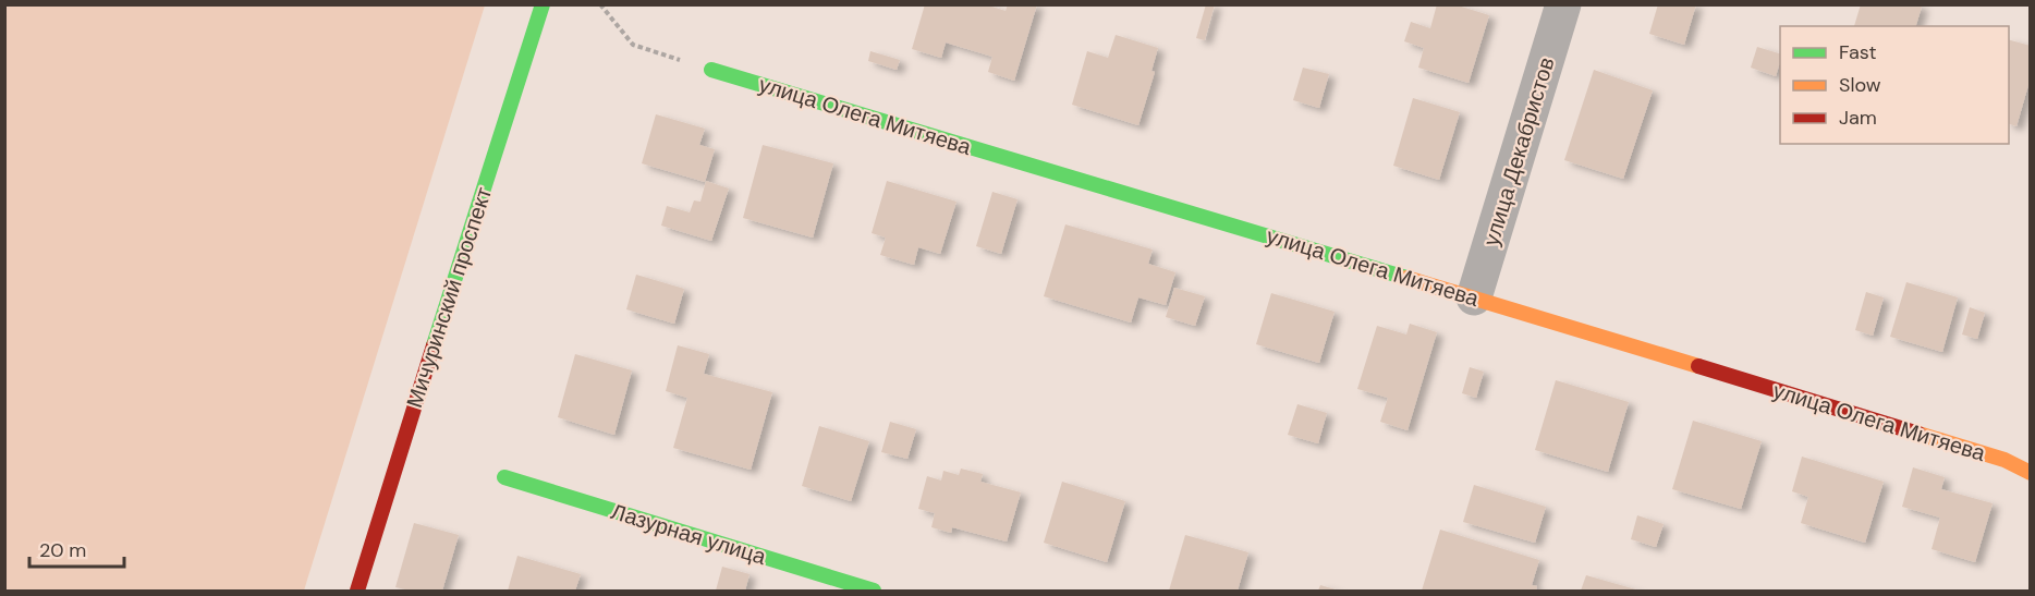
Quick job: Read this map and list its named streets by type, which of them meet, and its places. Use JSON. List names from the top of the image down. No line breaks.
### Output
{"streets":{"street":["улица Олега Митяева","улица Декабристов","Мичуринский проспект","Лазурная улица"]},"crossings":[["улица Олега Митяева","улица Декабристов"]],"legend":["Fast","Slow","Jam"],"scale_bar":"20 m"}
